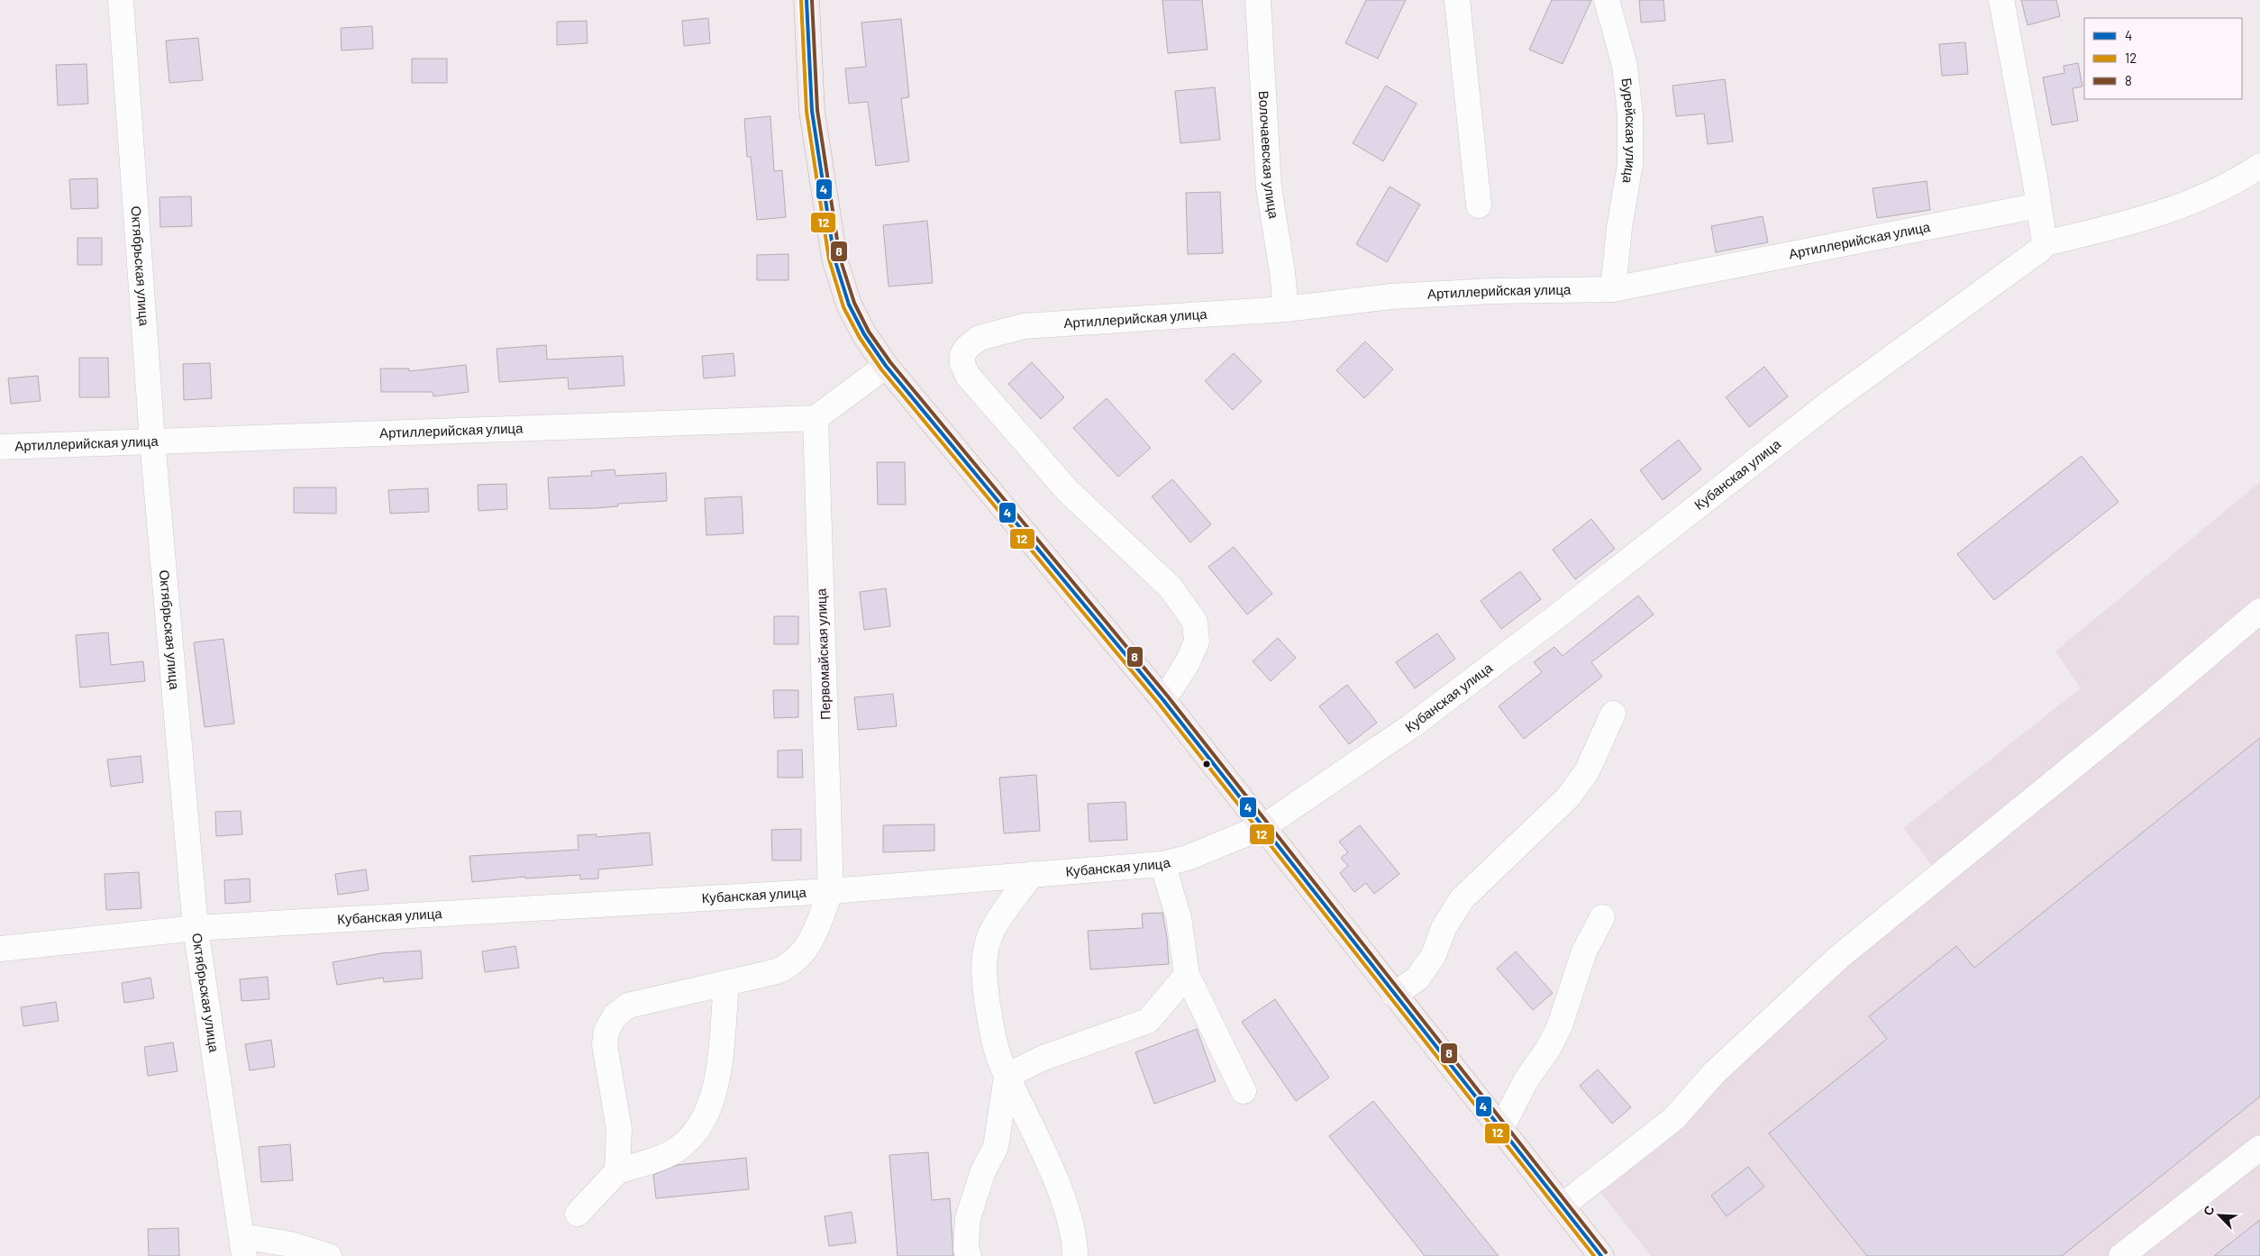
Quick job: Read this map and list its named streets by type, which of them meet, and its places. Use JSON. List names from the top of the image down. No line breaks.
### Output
{"streets":{"street":["Бурейская улица","Волочаевская улица","Артиллерийская улица","Октябрьская улица","Кубанская улица","Первомайская улица"]},"crossings":[["Бурейская улица","Артиллерийская улица"],["Волочаевская улица","Артиллерийская улица"],["Артиллерийская улица","Октябрьская улица"],["Артиллерийская улица","Первомайская улица"],["Октябрьская улица","Кубанская улица"],["Кубанская улица","Первомайская улица"]],"lines":["transit line 4","transit line 12","transit line 8"],"legend":["4","12","8"],"north":"top left"}
